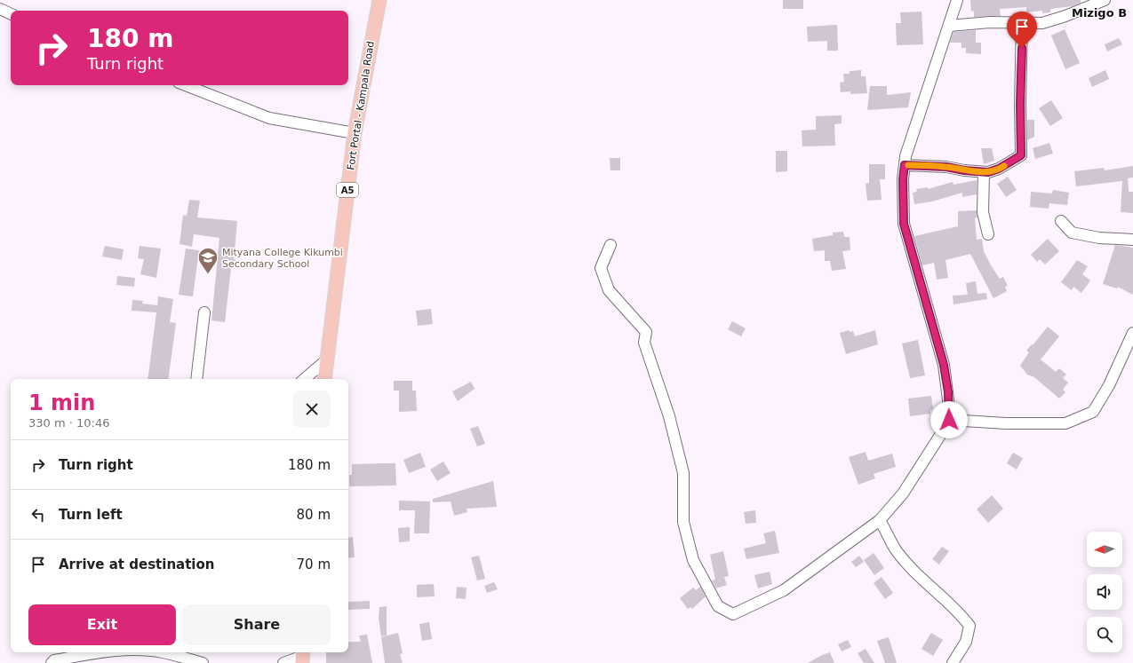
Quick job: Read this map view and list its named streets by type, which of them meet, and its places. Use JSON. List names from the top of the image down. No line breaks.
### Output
{"streets":{"main road":["Fort Portal - Kampala Road","A5"]},"districts":["Mizigo B"],"places":{"school or university":["Mityana College Kikumbi Secondary School"]},"north":"left","page":{"turn":["180 m","Turn right"],"heading":["1 min","330 m · 10:46"],"list":[{"name":"Turn right","value":"180 m"},{"name":"Turn left","value":"80 m"},{"name":"Arrive at destination","value":"70 m"}],"buttons":["Exit","Share"]}}
